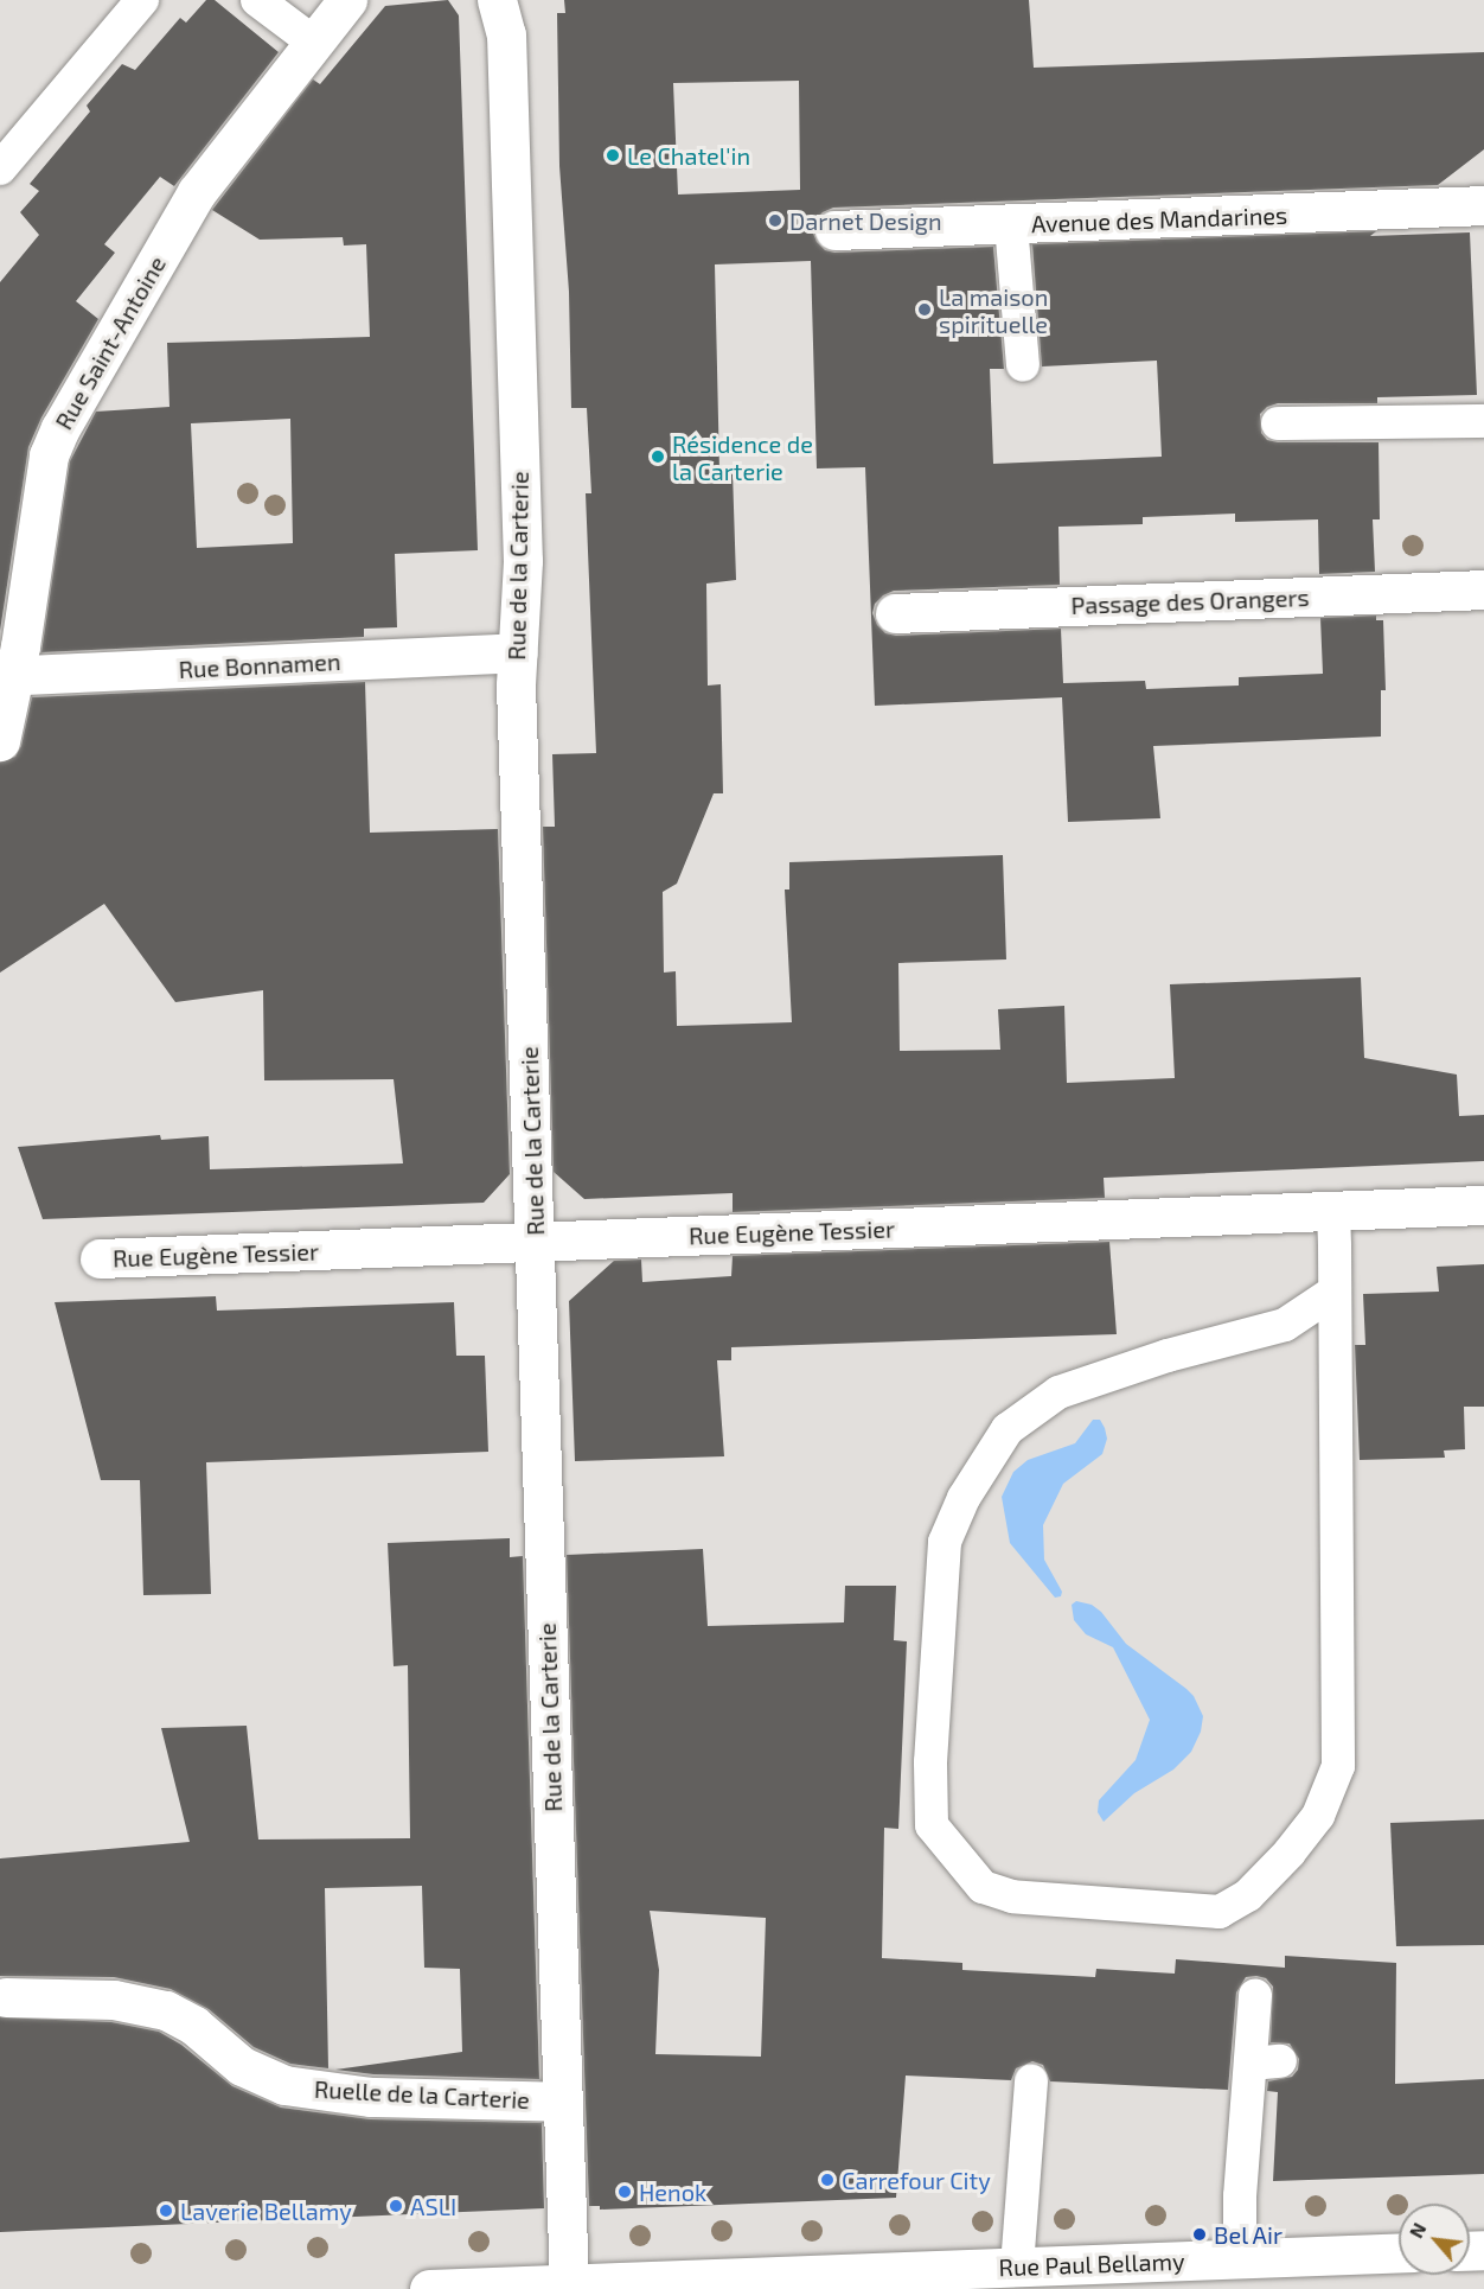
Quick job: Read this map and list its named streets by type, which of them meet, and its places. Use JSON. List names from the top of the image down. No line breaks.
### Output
{"streets":{"street":["Avenue des Mandarines","Rue Saint-Antoine","Rue de la Carterie","Passage des Orangers","Rue Bonnamen","Rue Eugène Tessier","Ruelle de la Carterie","Rue Paul Bellamy"]},"crossings":[["Rue Saint-Antoine","Rue Bonnamen"],["Rue de la Carterie","Rue Bonnamen"],["Rue de la Carterie","Rue Eugène Tessier"],["Rue de la Carterie","Ruelle de la Carterie"],["Rue de la Carterie","Rue Paul Bellamy"]],"places":["Le Chatel'in","Darnet Design","La maison spirituelle","Résidence de la Carterie","Carrefour City","Henok","ASLI","Laverie Bellamy","Bel Air"],"north":"top left"}
